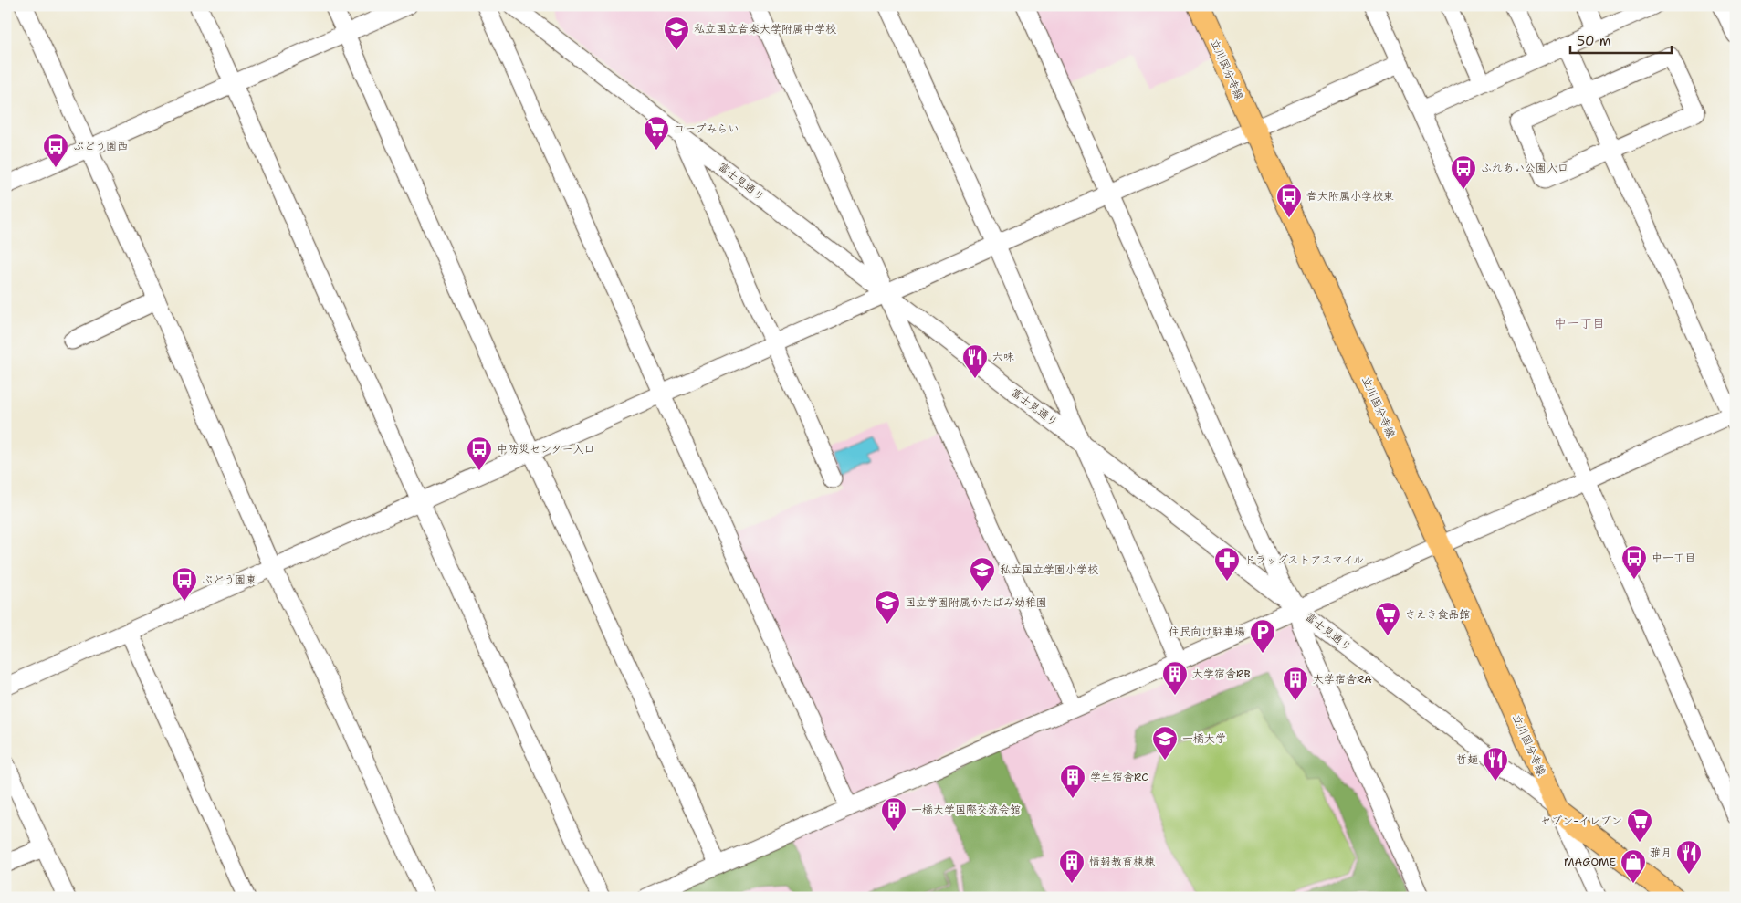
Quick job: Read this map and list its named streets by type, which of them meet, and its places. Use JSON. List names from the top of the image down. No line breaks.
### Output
{"streets":{"main road":["立川国分寺線"],"street":["富士見通り"]},"crossings":[["立川国分寺線","富士見通り"]],"districts":["中一丁目"],"places":{"school or university":["私立国立音楽大学附属中学校","私立国立学園小学校","国立学園附属かたばみ幼稚園","一橋大学"],"supermarket":["コープみらい","さえき食品館","セブン-イレブン"],"bus stop":["ぶどう園西","ふれあい公園入口","音大附属小学校東","中防災センター入口","中一丁目","ぶどう園東"],"restaurant":["六味","哲麺","雅月"],"pharmacy":["ドラッグストアスマイル"],"parking":["住民向け駐車場"],"building":["大学宿舎RB","大学宿舎RA","学生宿舎RC","一橋大学国際交流会館","情報教育棟棟"],"shop":["MAGOME"]},"scale_bar":"50 m"}
